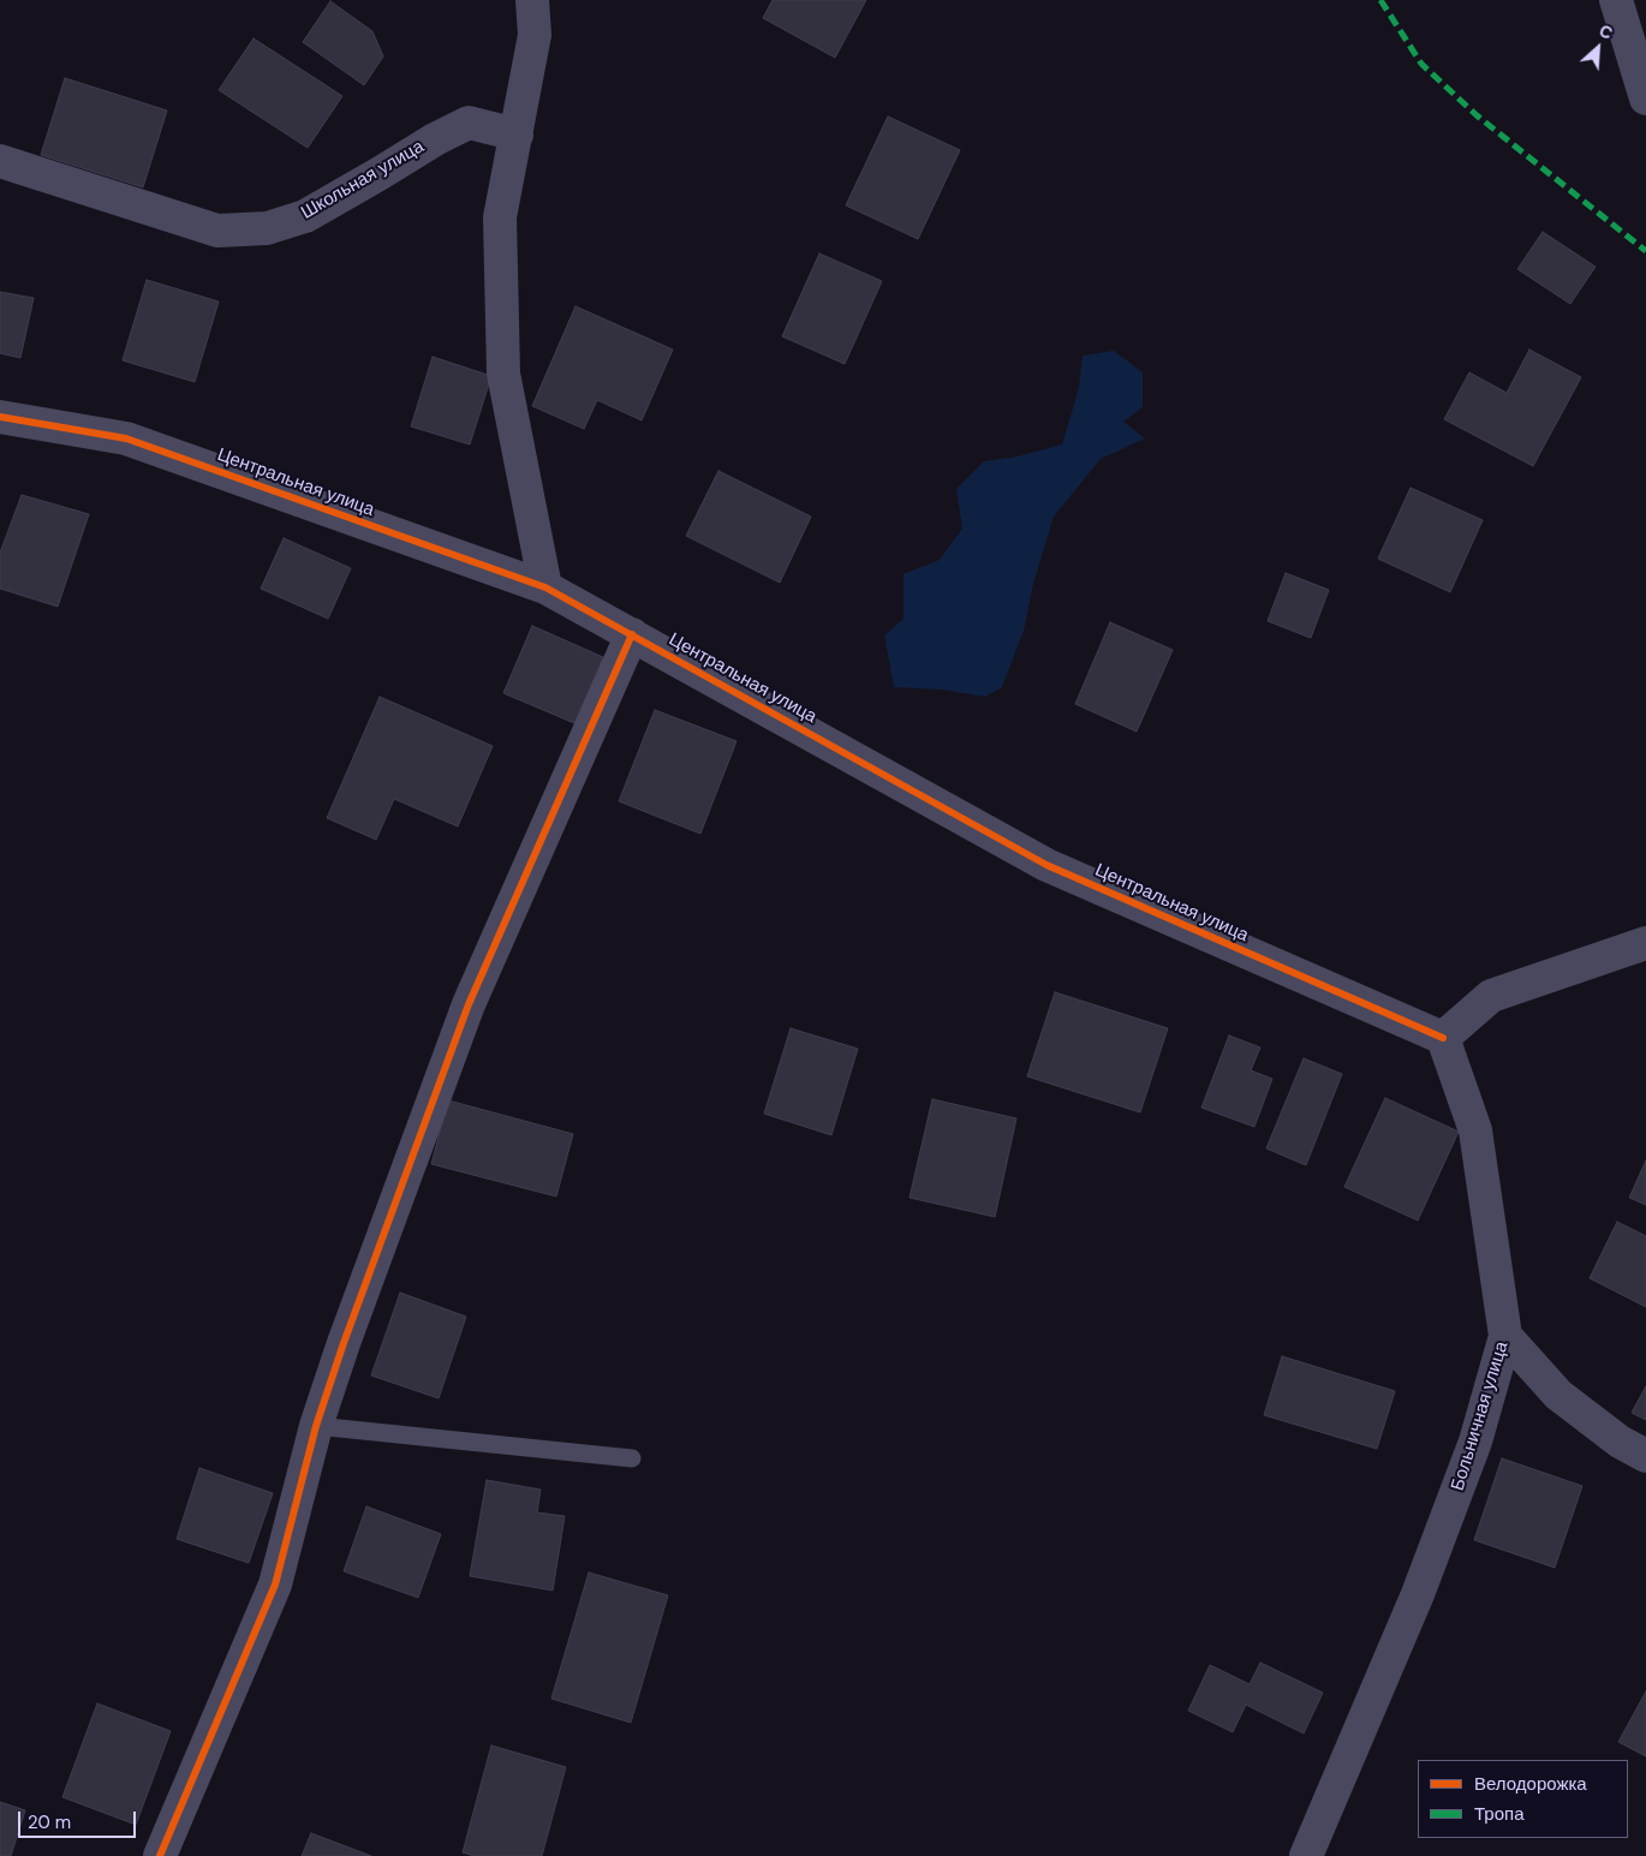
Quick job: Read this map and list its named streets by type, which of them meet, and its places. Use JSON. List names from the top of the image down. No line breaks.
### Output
{"streets":{"street":["Школьная улица","Центральная улица","Больничная улица"]},"crossings":[["Центральная улица","Больничная улица"]],"legend":["Велодорожка","Тропа"],"scale_bar":"20 m","north":"top right"}
